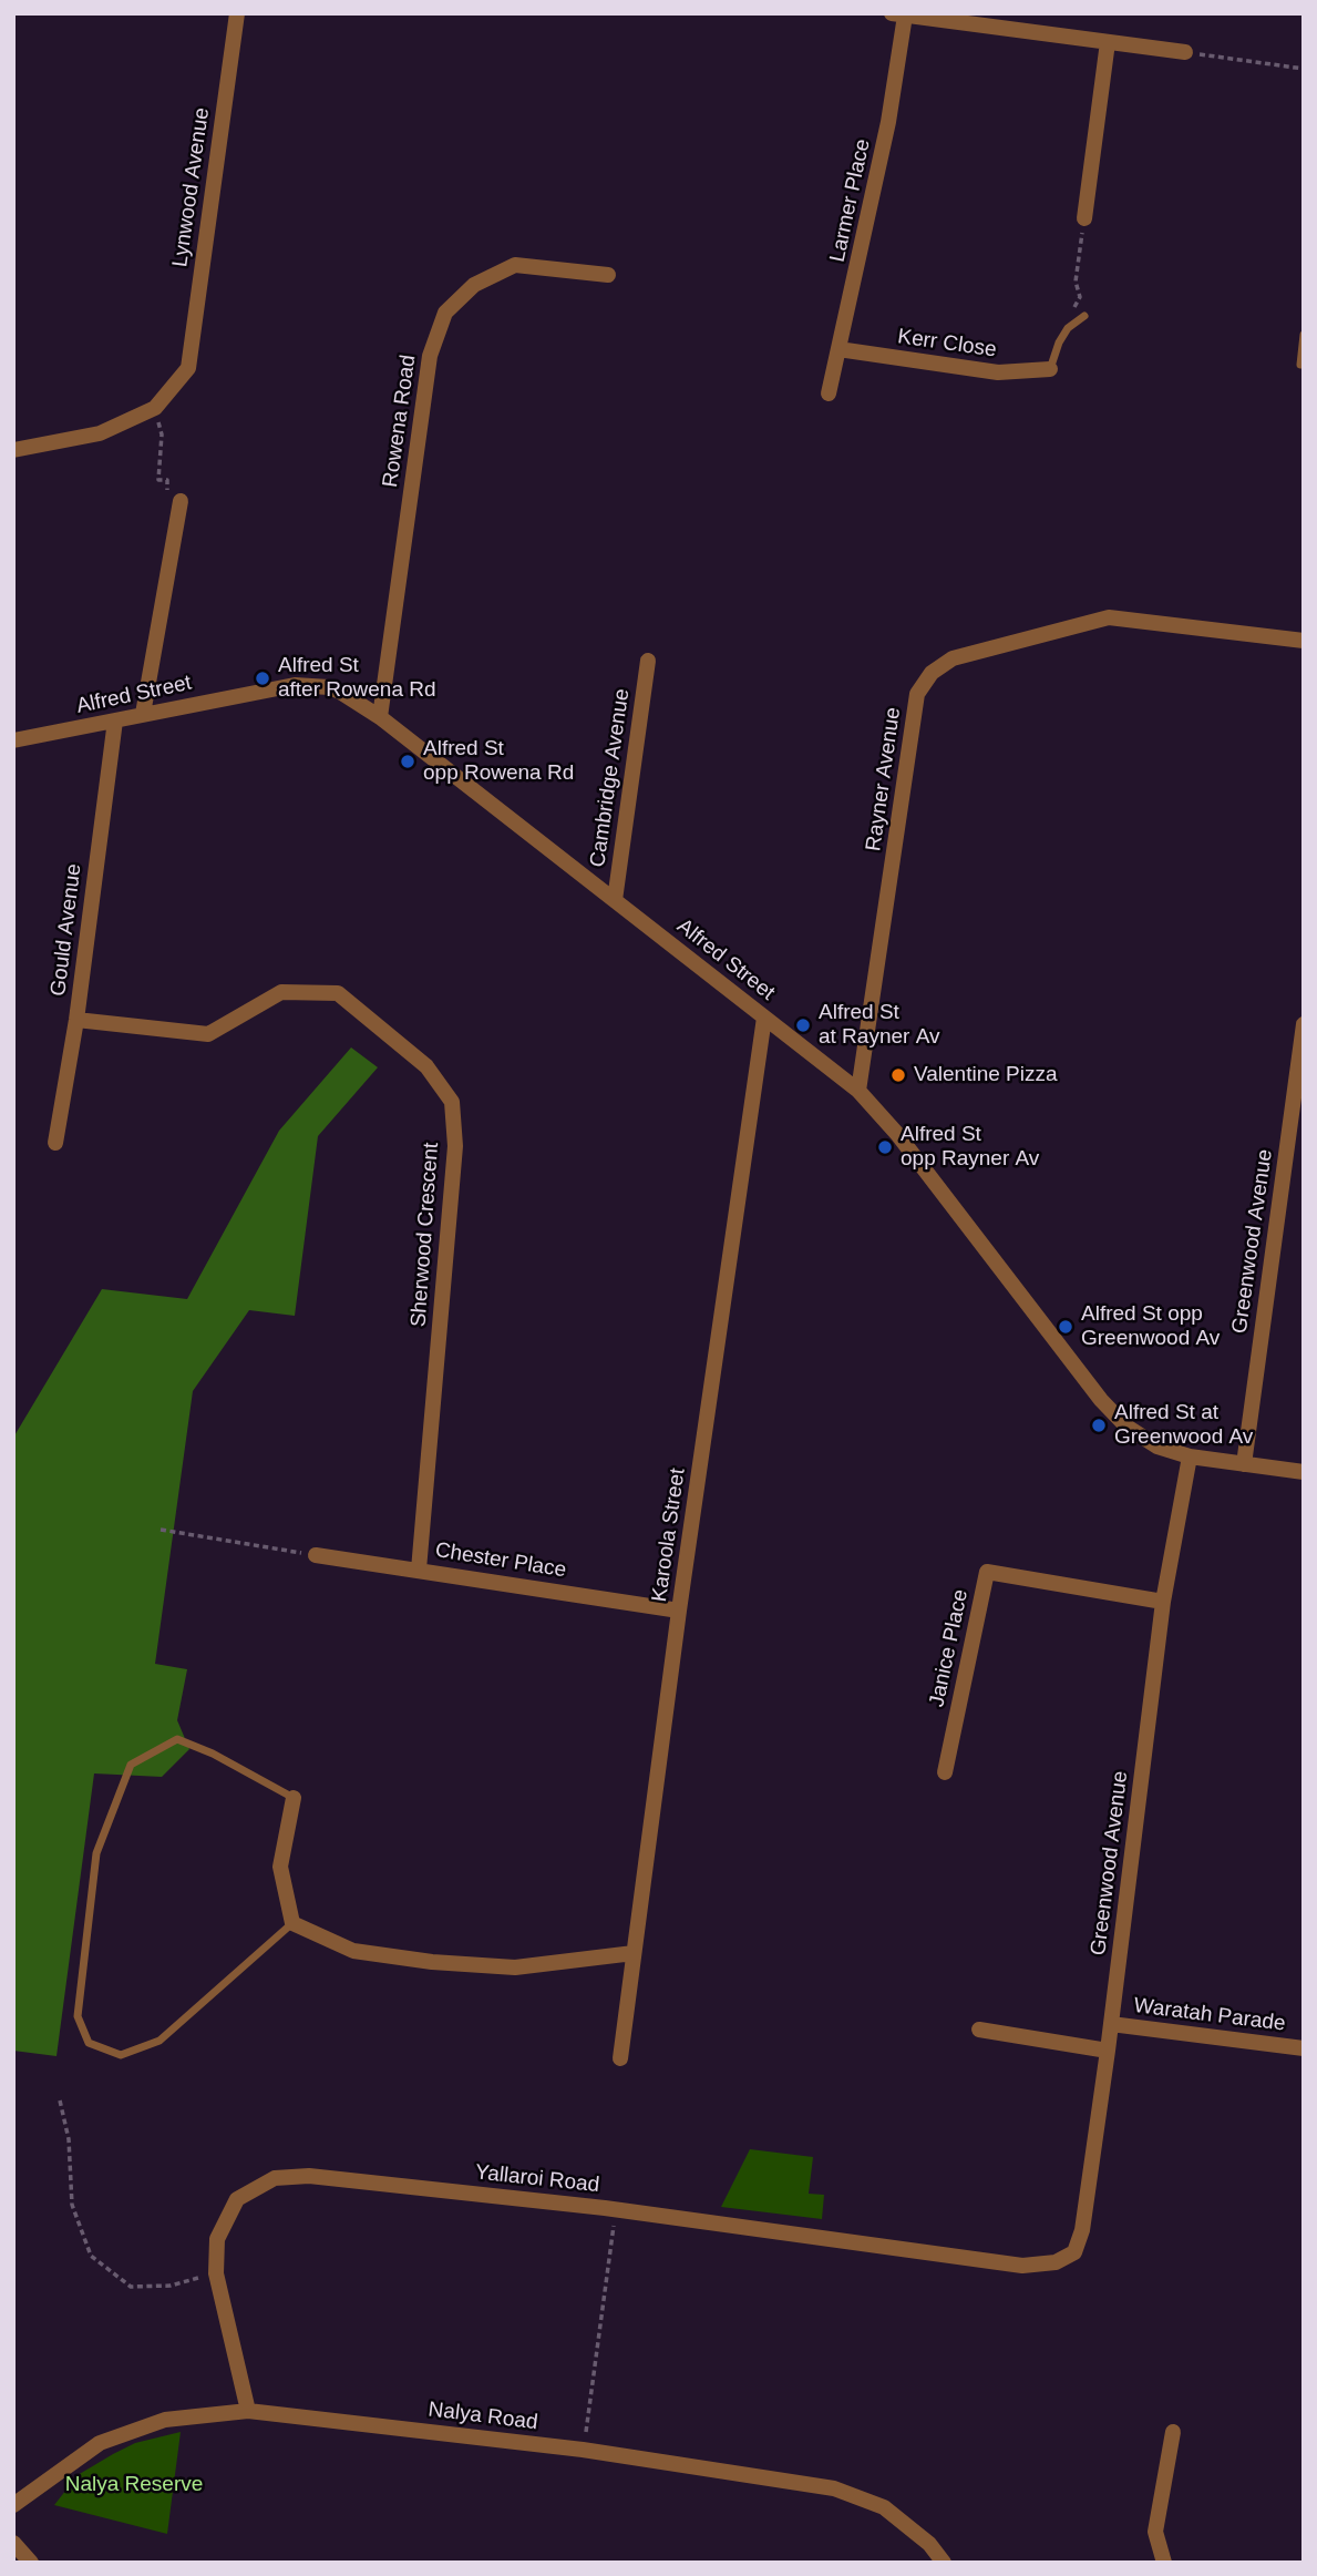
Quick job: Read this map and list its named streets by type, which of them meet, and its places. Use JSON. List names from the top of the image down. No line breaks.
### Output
{"streets":{"street":["Lynwood Avenue","Larmer Place","Kerr Close","Rowena Road","Alfred Street","Cambridge Avenue","Rayner Avenue","Gould Avenue","Sherwood Crescent","Greenwood Avenue","Karoola Street","Chester Place","Janice Place","Waratah Parade","Yallaroi Road","Nalya Road"]},"crossings":[["Larmer Place","Kerr Close"],["Rowena Road","Alfred Street"],["Alfred Street","Cambridge Avenue"],["Alfred Street","Rayner Avenue"],["Alfred Street","Gould Avenue"],["Alfred Street","Greenwood Avenue"],["Alfred Street","Karoola Street"],["Gould Avenue","Sherwood Crescent"],["Sherwood Crescent","Chester Place"],["Greenwood Avenue","Janice Place"],["Greenwood Avenue","Waratah Parade"],["Greenwood Avenue","Yallaroi Road"],["Karoola Street","Chester Place"],["Yallaroi Road","Nalya Road"]],"parks":["Nalya Reserve"],"places":["Alfred St after Rowena Rd","Alfred St opp Rowena Rd","Alfred St at Rayner Av","Valentine Pizza","Alfred St opp Rayner Av","Alfred St opp Greenwood Av","Alfred St at Greenwood Av"]}
